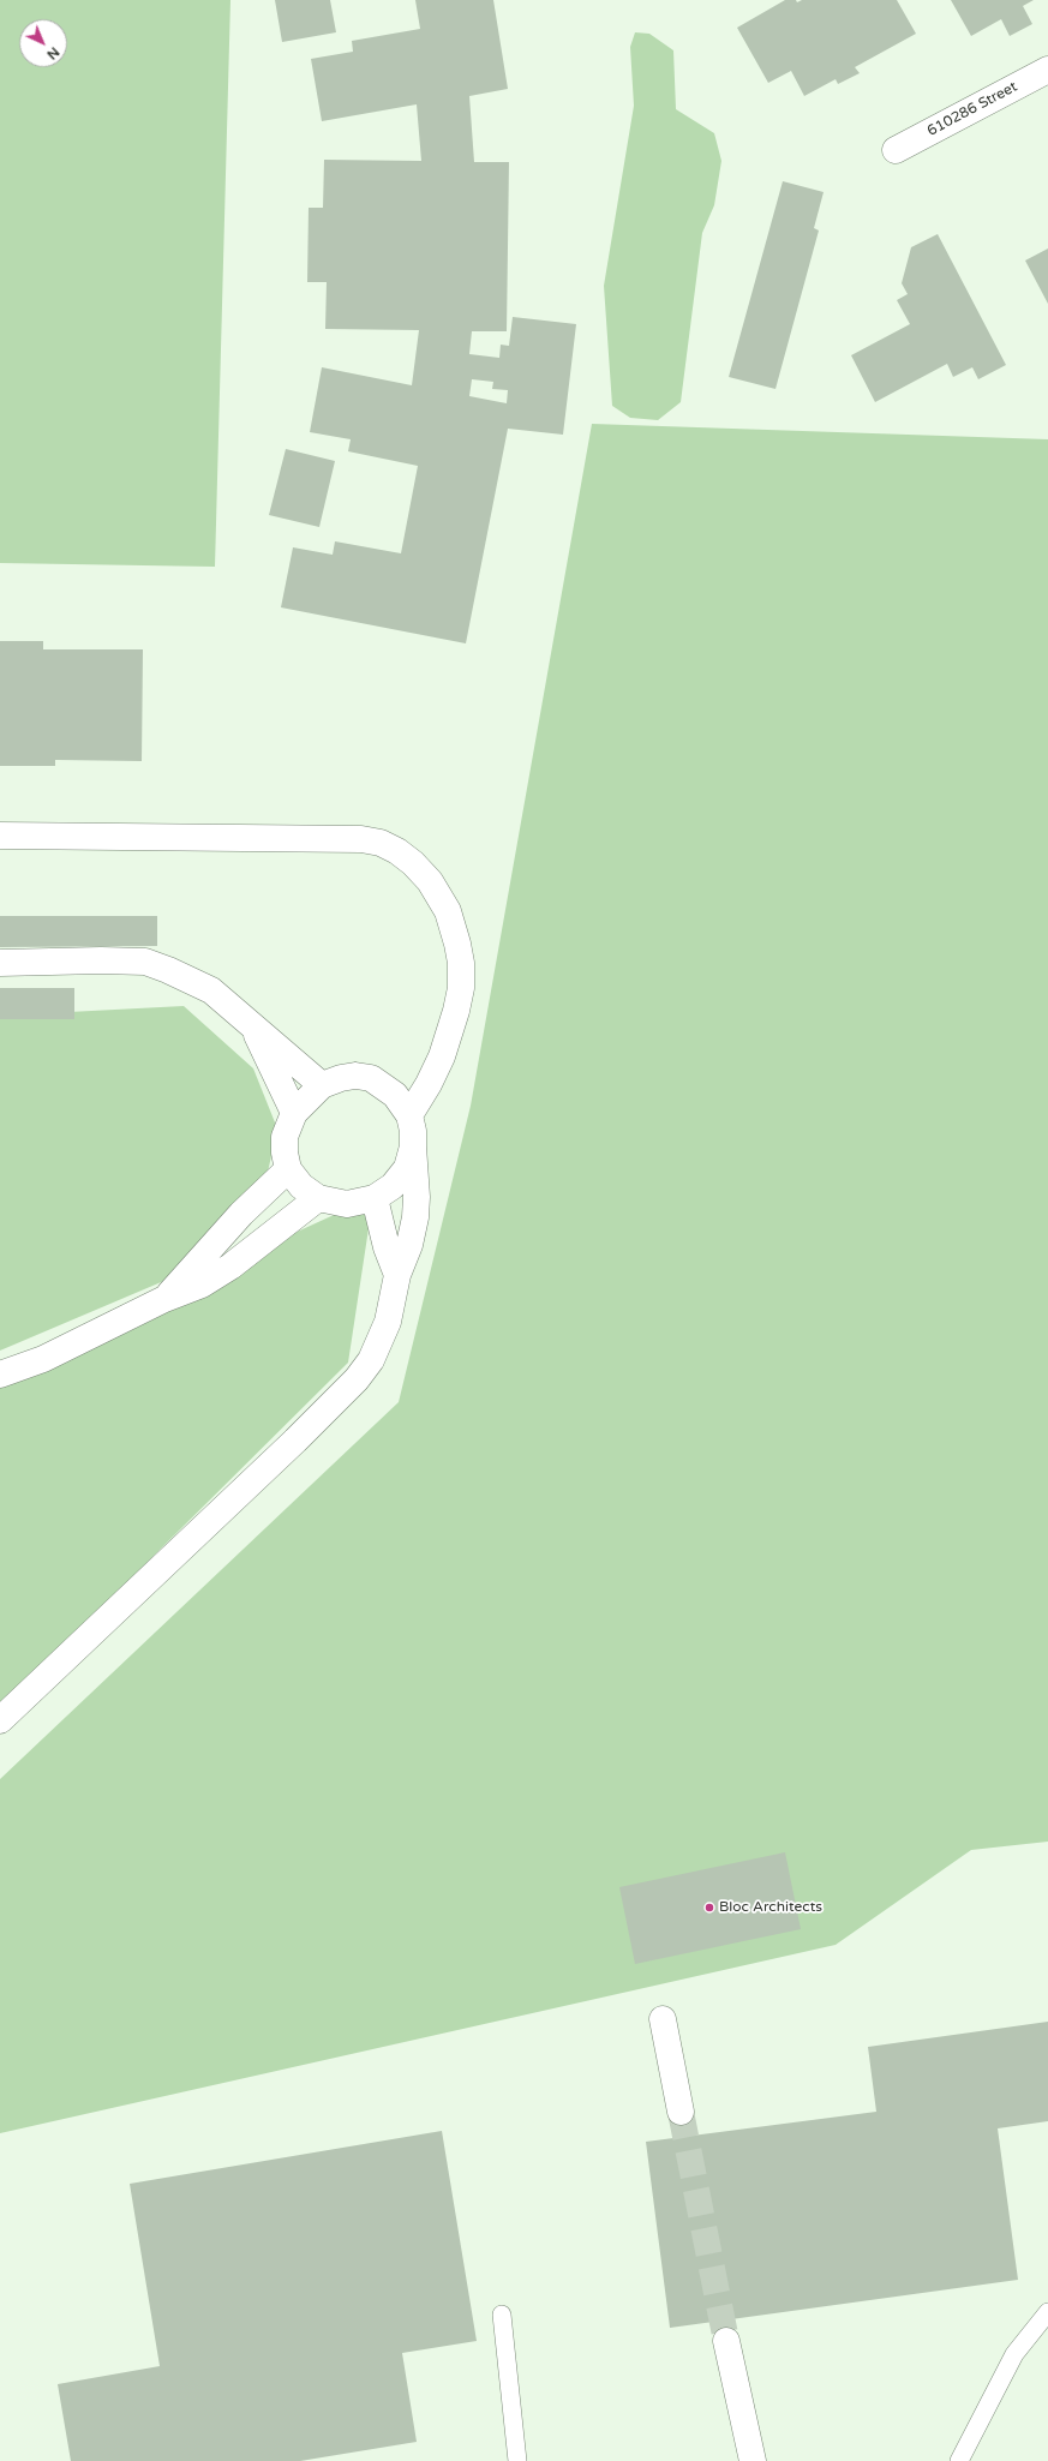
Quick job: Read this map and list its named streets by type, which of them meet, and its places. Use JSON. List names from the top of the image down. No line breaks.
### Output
{"streets":{"street":["610286 Street"]},"places":["Bloc Architects"],"north":"bottom right"}
